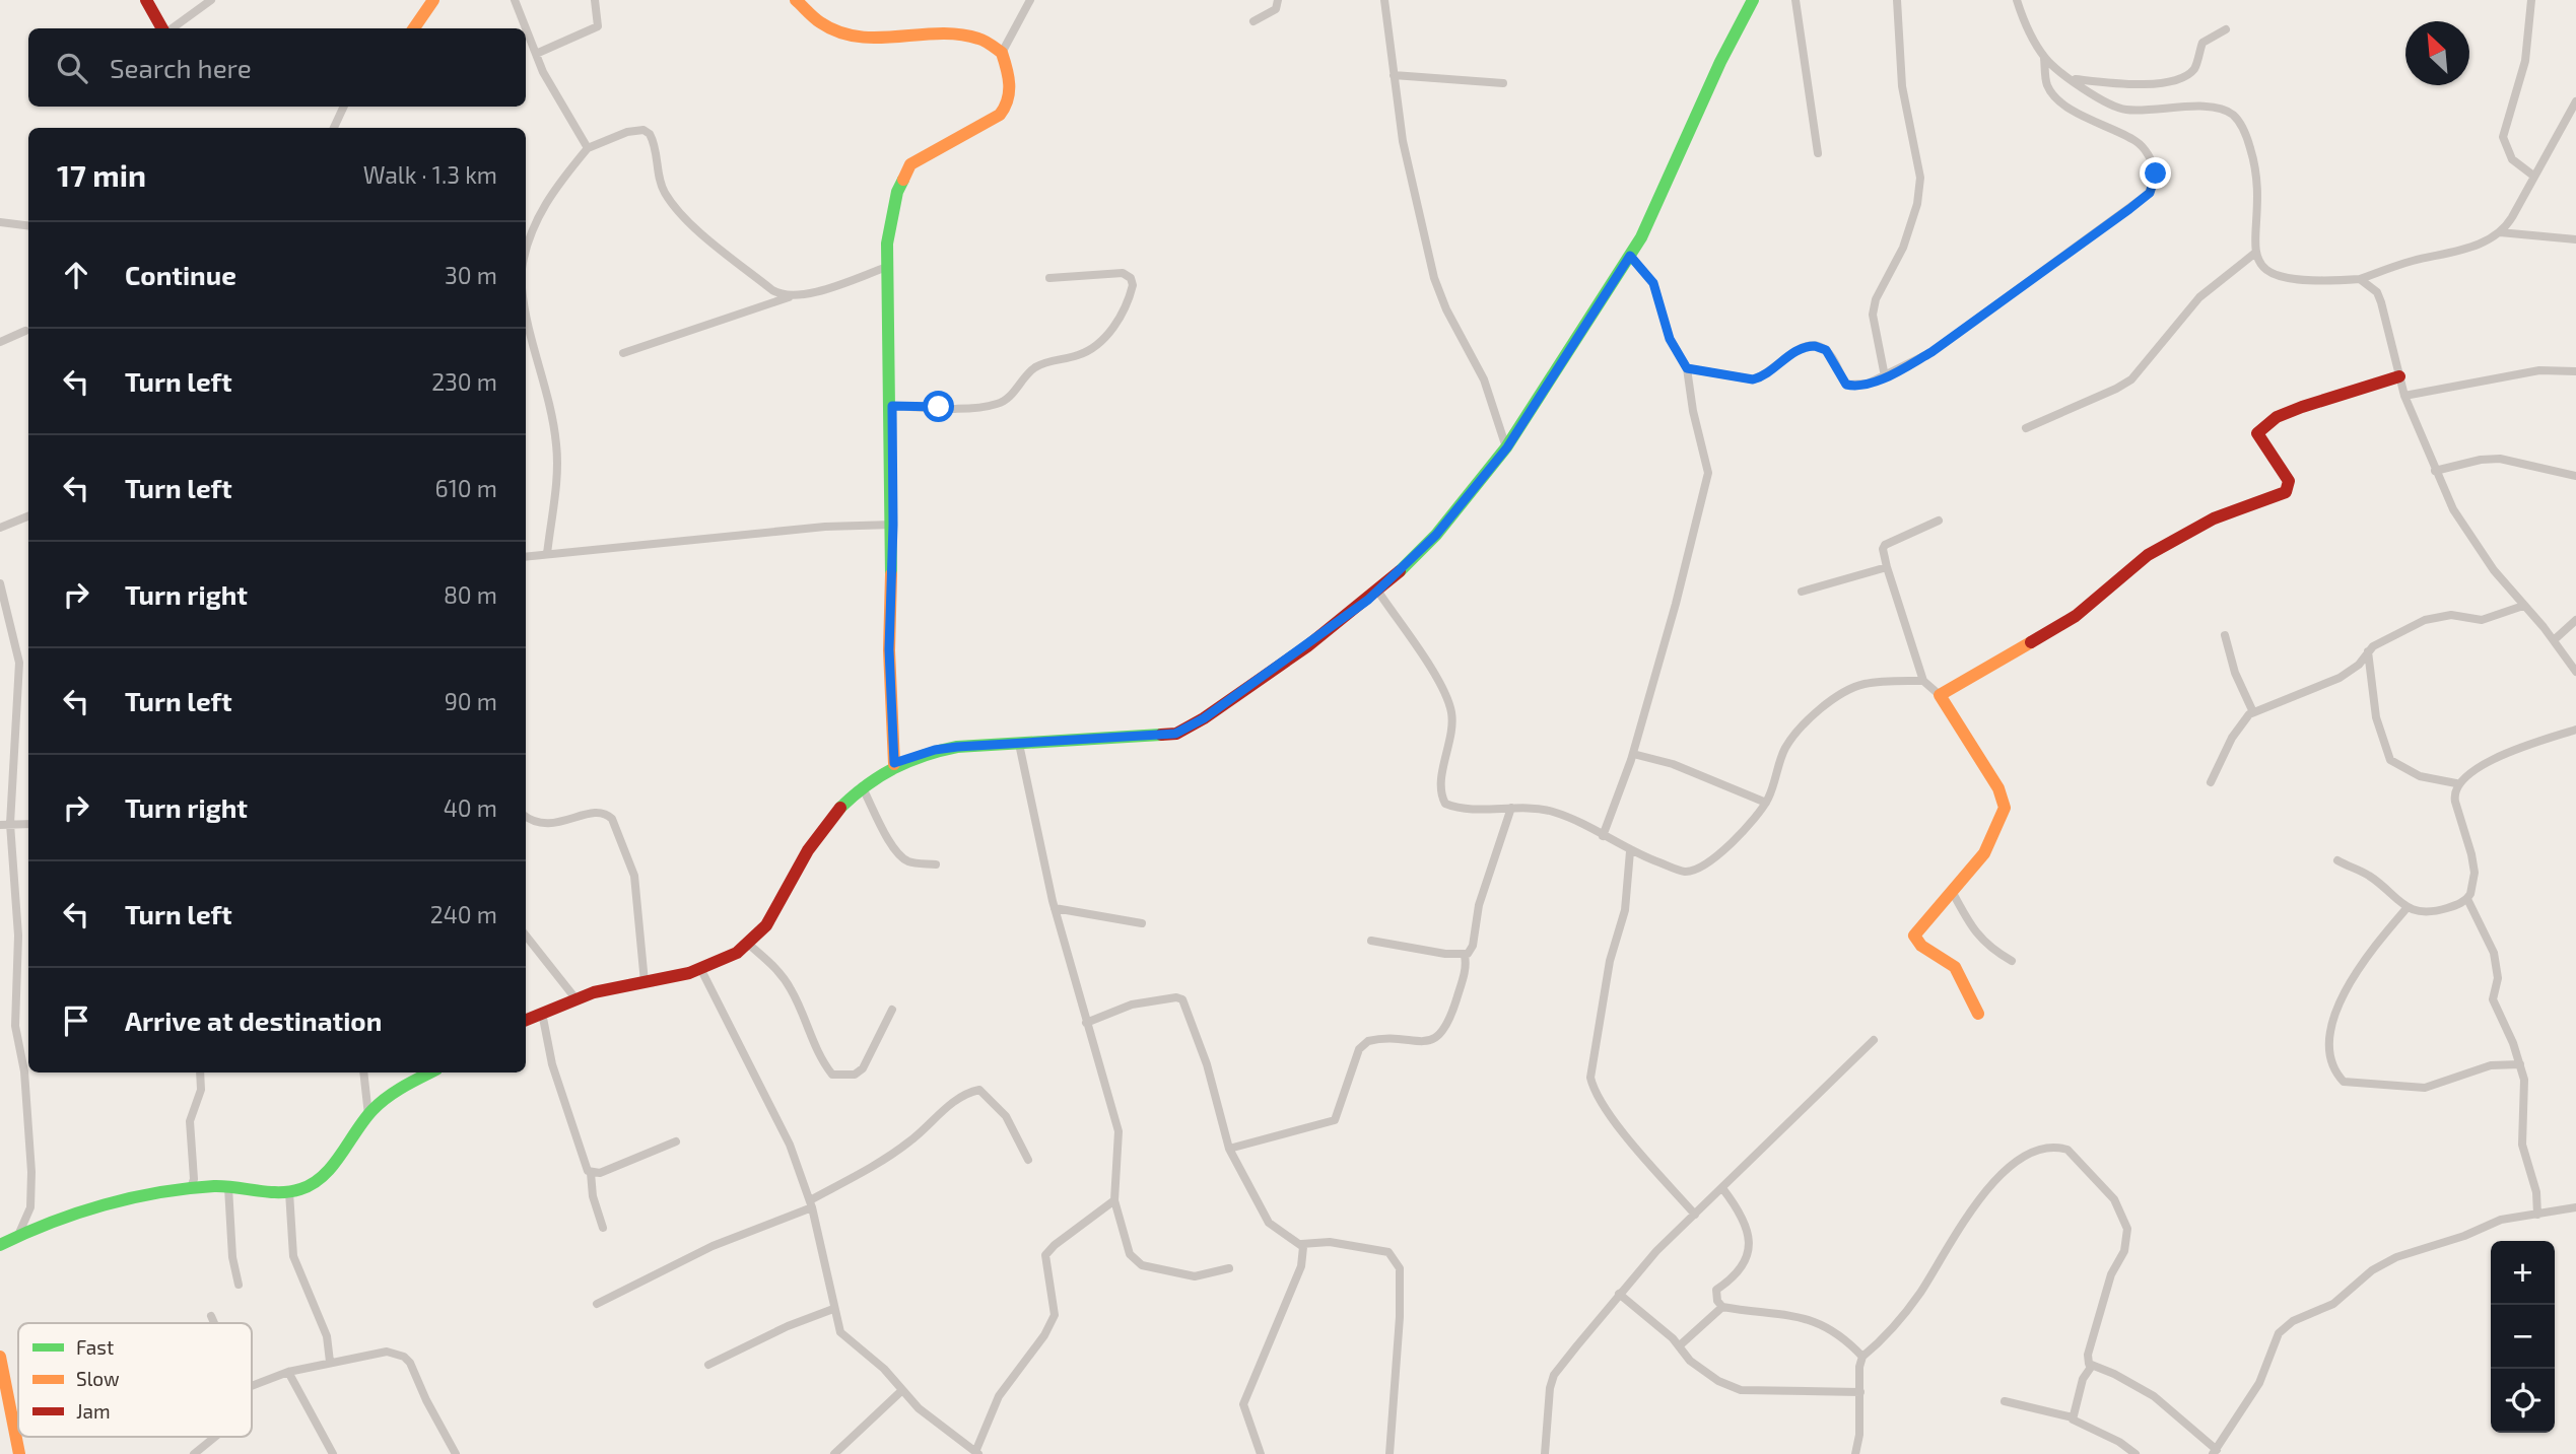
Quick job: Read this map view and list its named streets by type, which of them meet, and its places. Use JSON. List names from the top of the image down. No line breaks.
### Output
{"legend":["Fast","Slow","Jam"],"north":"top left","page":{"search":"Search here","heading":["17 min","Walk · 1.3 km"],"list":[["Continue","30 m"],["Turn left","230 m"],["Turn left","610 m"],["Turn right","80 m"],["Turn left","90 m"],["Turn right","40 m"],["Turn left","240 m"],"Arrive at destination"],"map_buttons":["+","−"]}}
